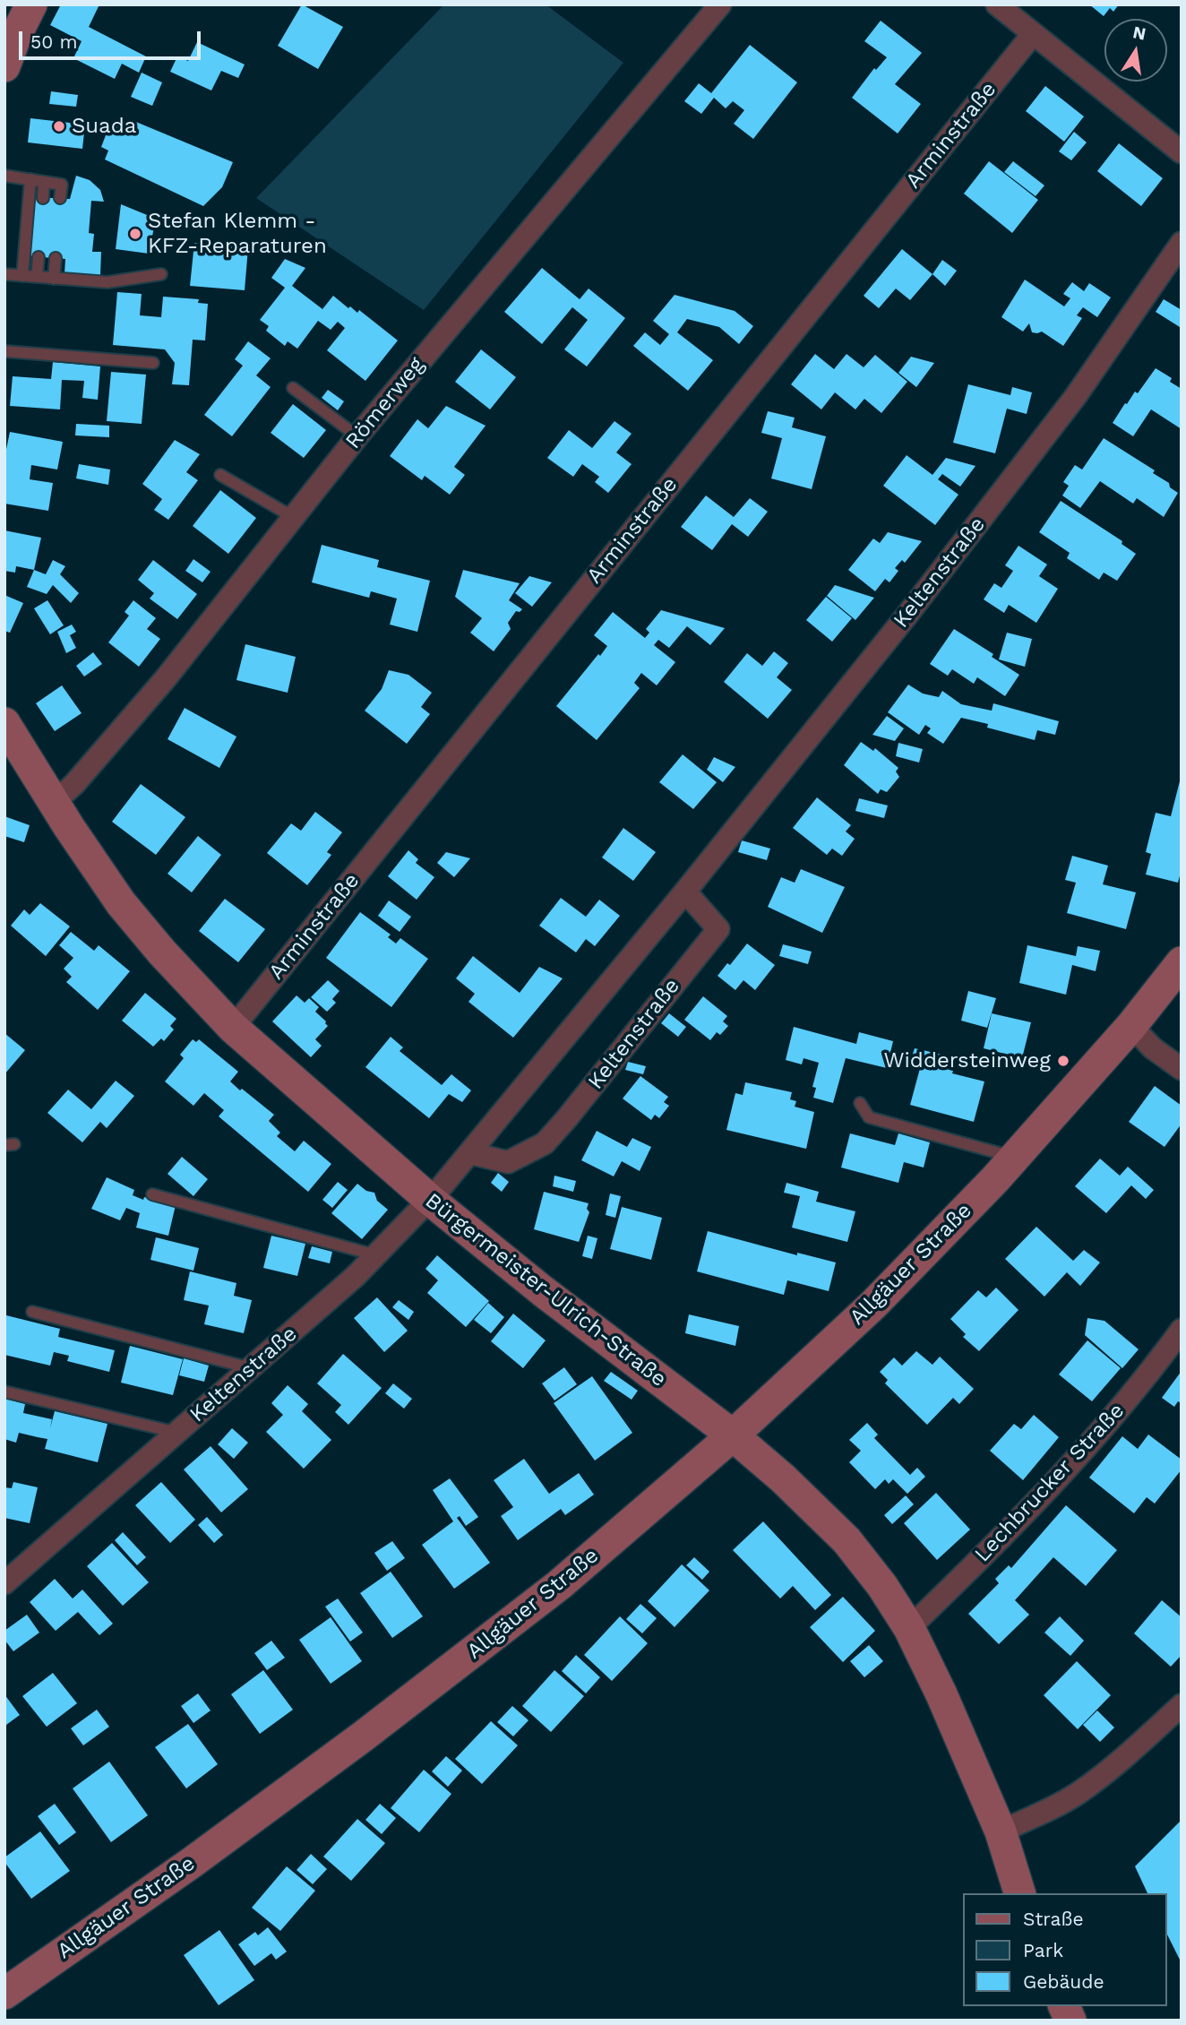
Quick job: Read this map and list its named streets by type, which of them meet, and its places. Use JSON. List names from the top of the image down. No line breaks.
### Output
{"streets":{"main road":["Allgäuer Straße","Bürgermeister-Ulrich-Straße"],"street":["Arminstraße","Römerweg","Keltenstraße","Lechbrucker Straße"]},"crossings":[["Arminstraße","Bürgermeister-Ulrich-Straße"],["Römerweg","Bürgermeister-Ulrich-Straße"],["Keltenstraße","Bürgermeister-Ulrich-Straße"],["Allgäuer Straße","Bürgermeister-Ulrich-Straße"],["Bürgermeister-Ulrich-Straße","Lechbrucker Straße"]],"places":["Suada","Stefan Klemm - KFZ-Reparaturen","Widdersteinweg"],"legend":["Straße","Park","Gebäude"],"scale_bar":"50 m","north":"top"}
